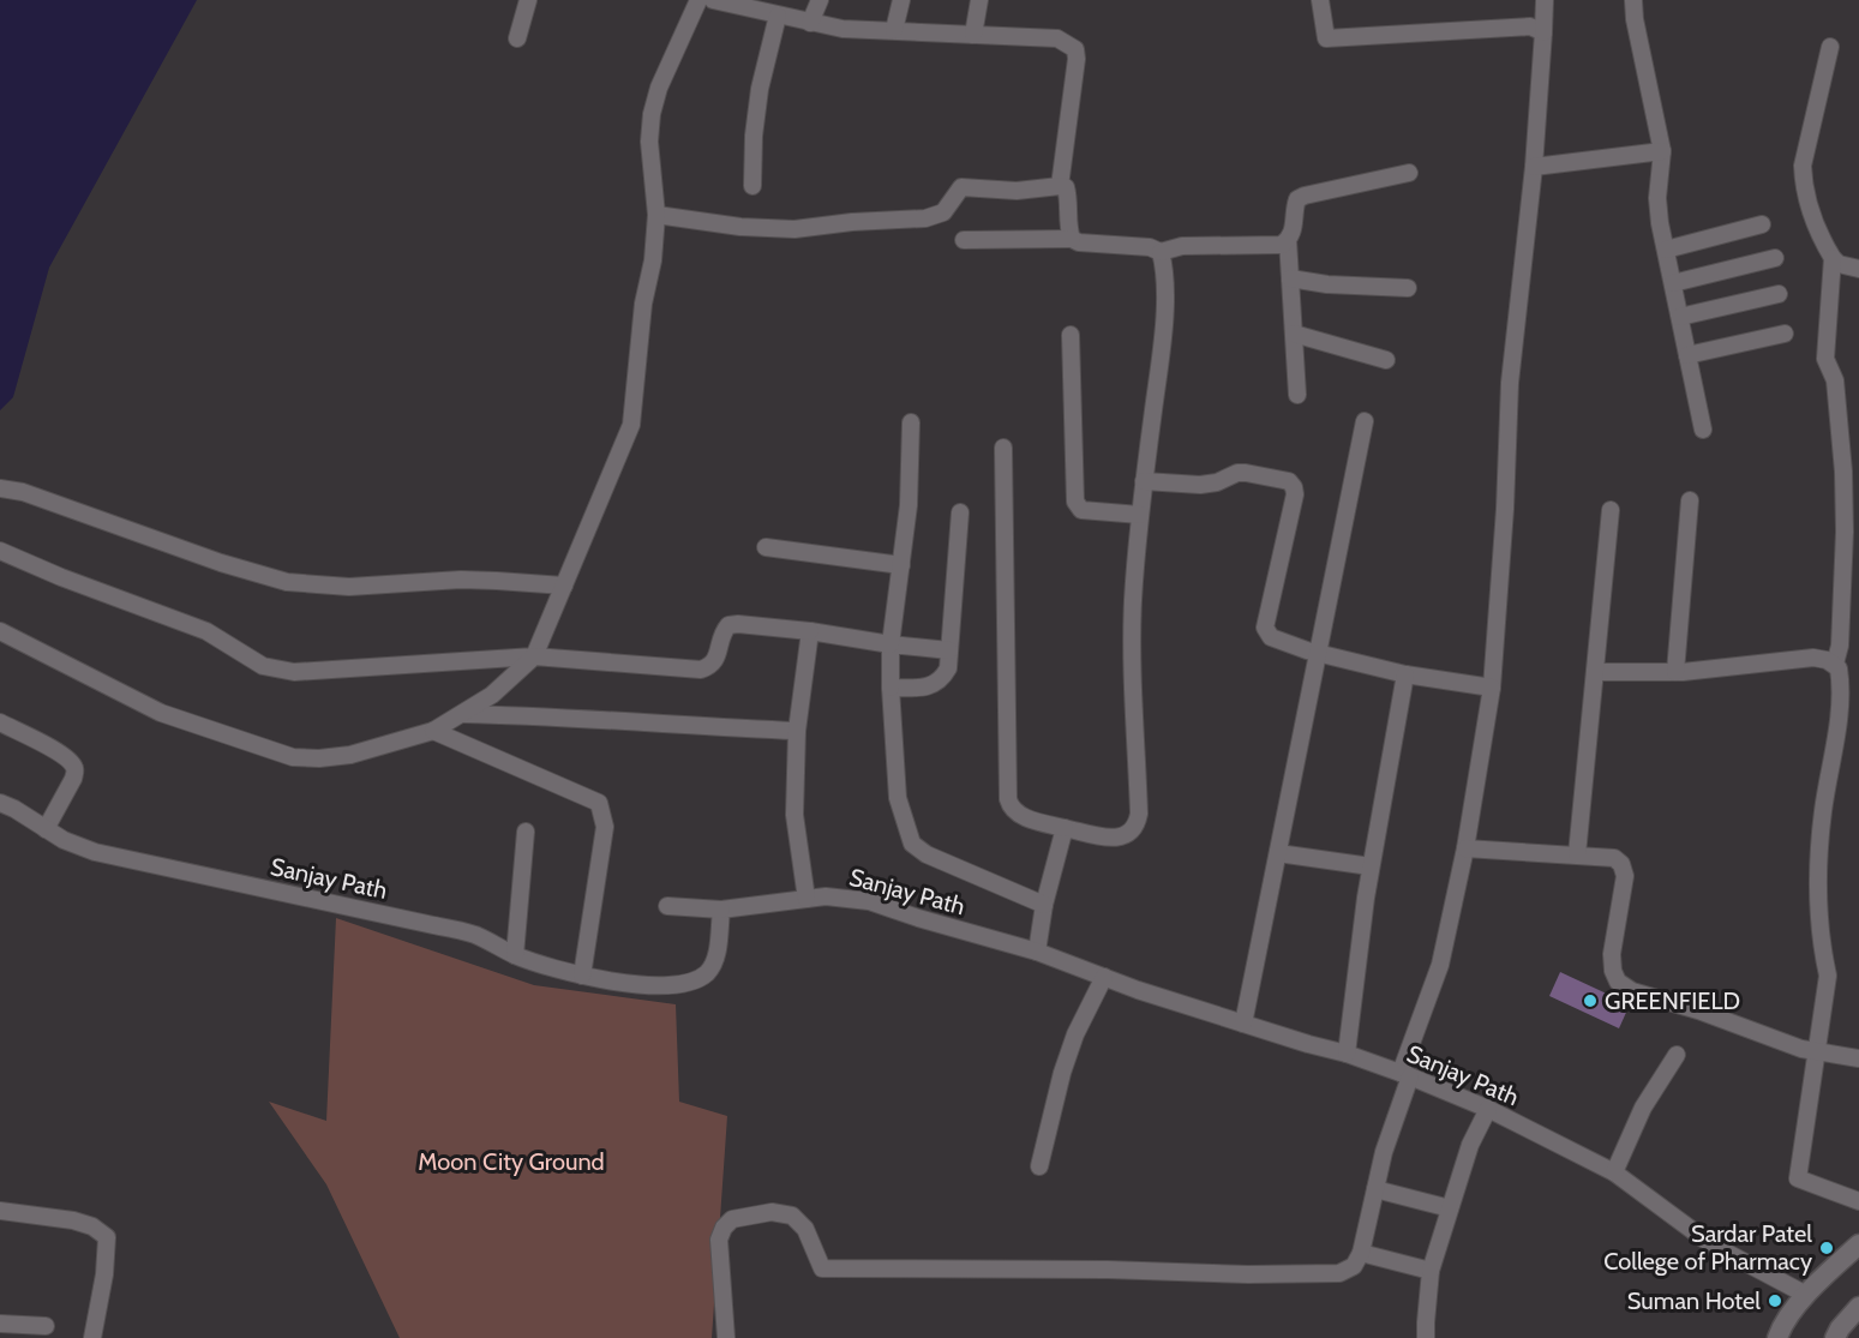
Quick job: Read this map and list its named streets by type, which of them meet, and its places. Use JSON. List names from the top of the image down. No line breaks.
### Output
{"streets":{"street":["Sanjay Path"]},"parks":["Moon City Ground"],"places":["GREENFIELD","Sardar Patel College of Pharmacy","Suman Hotel"]}
